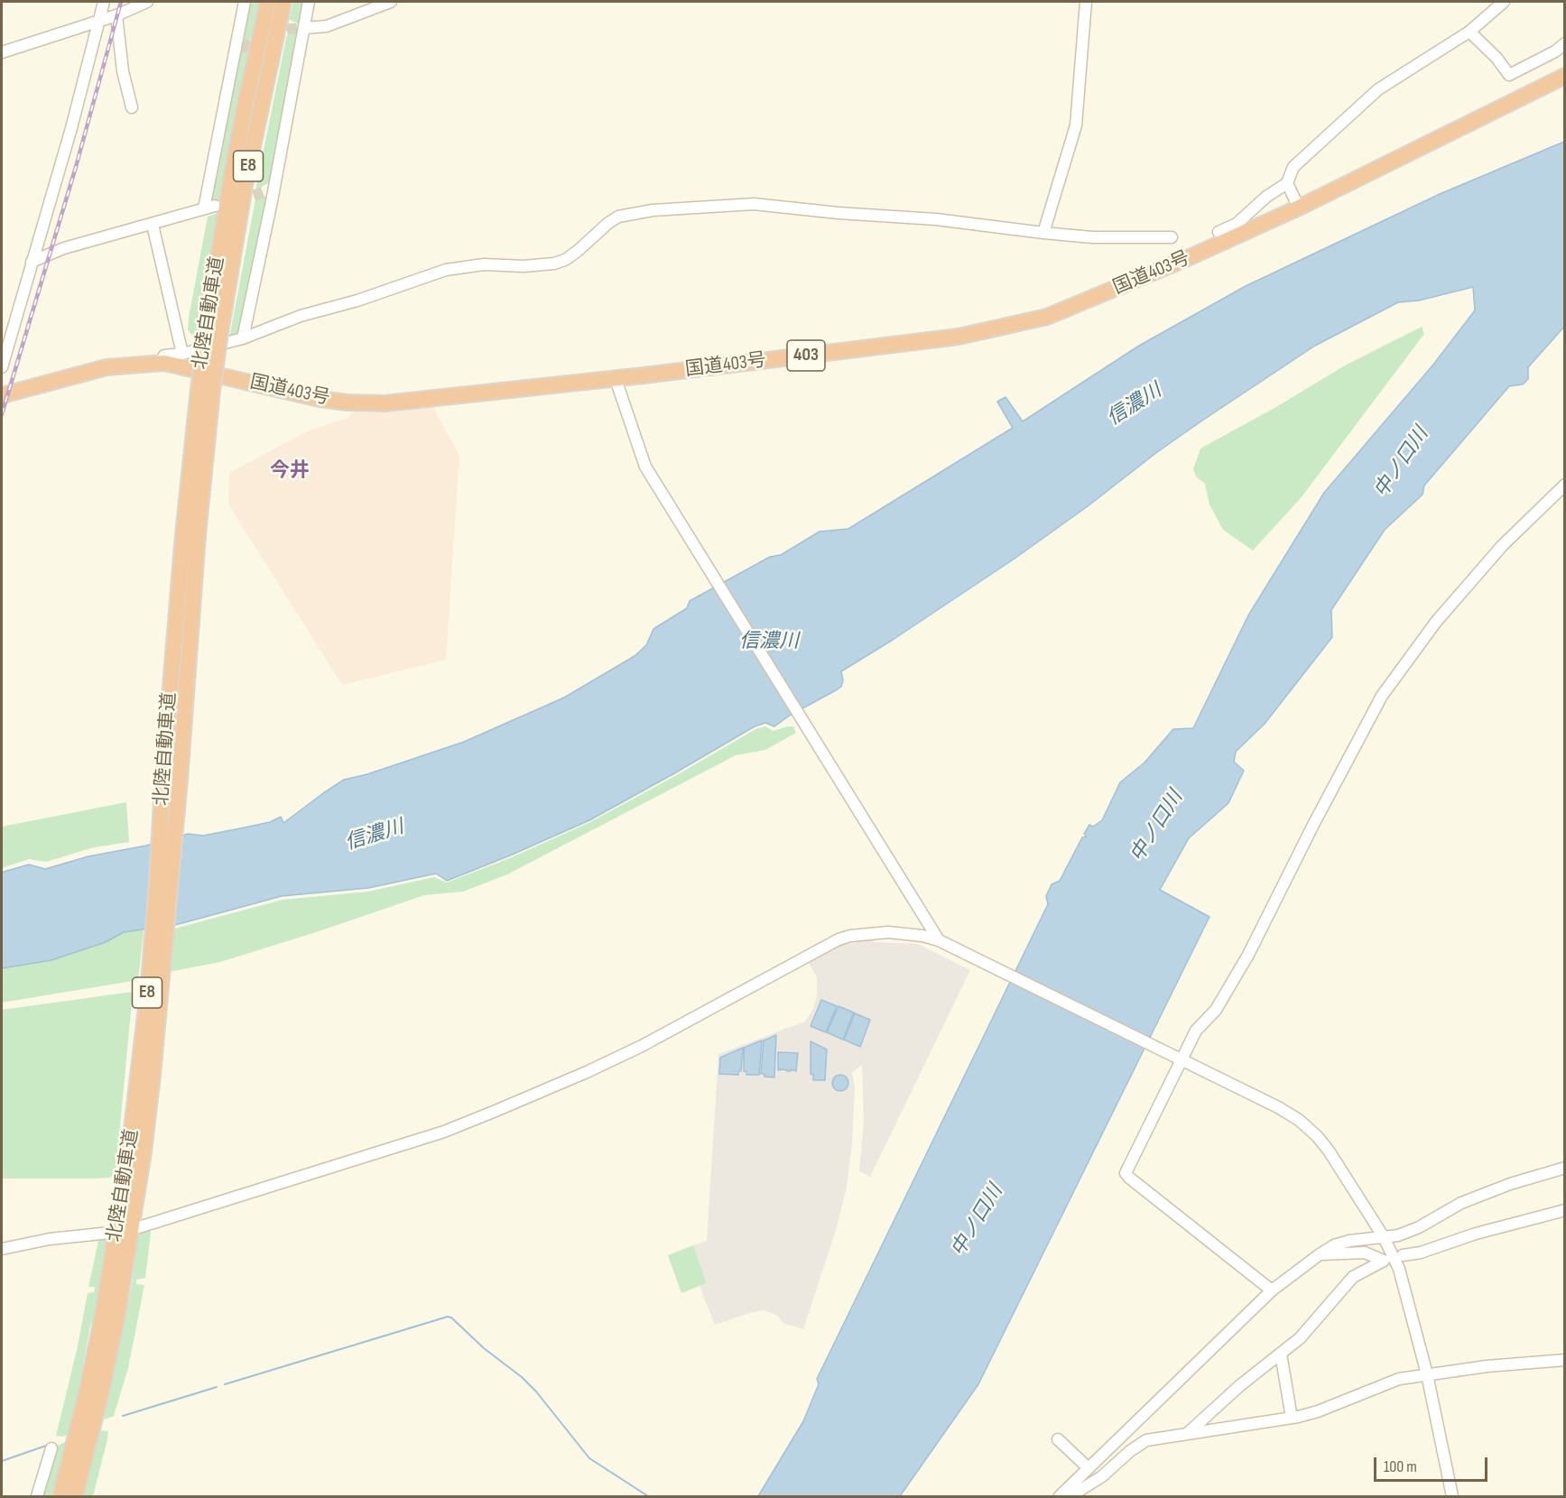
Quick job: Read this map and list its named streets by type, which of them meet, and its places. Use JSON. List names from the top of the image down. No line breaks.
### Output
{"streets":{"highway":["E8","国道403号","北陸自動車道","403"]},"districts":["今井"],"water":["信濃川","中ノ口川"],"scale_bar":"100 m"}
